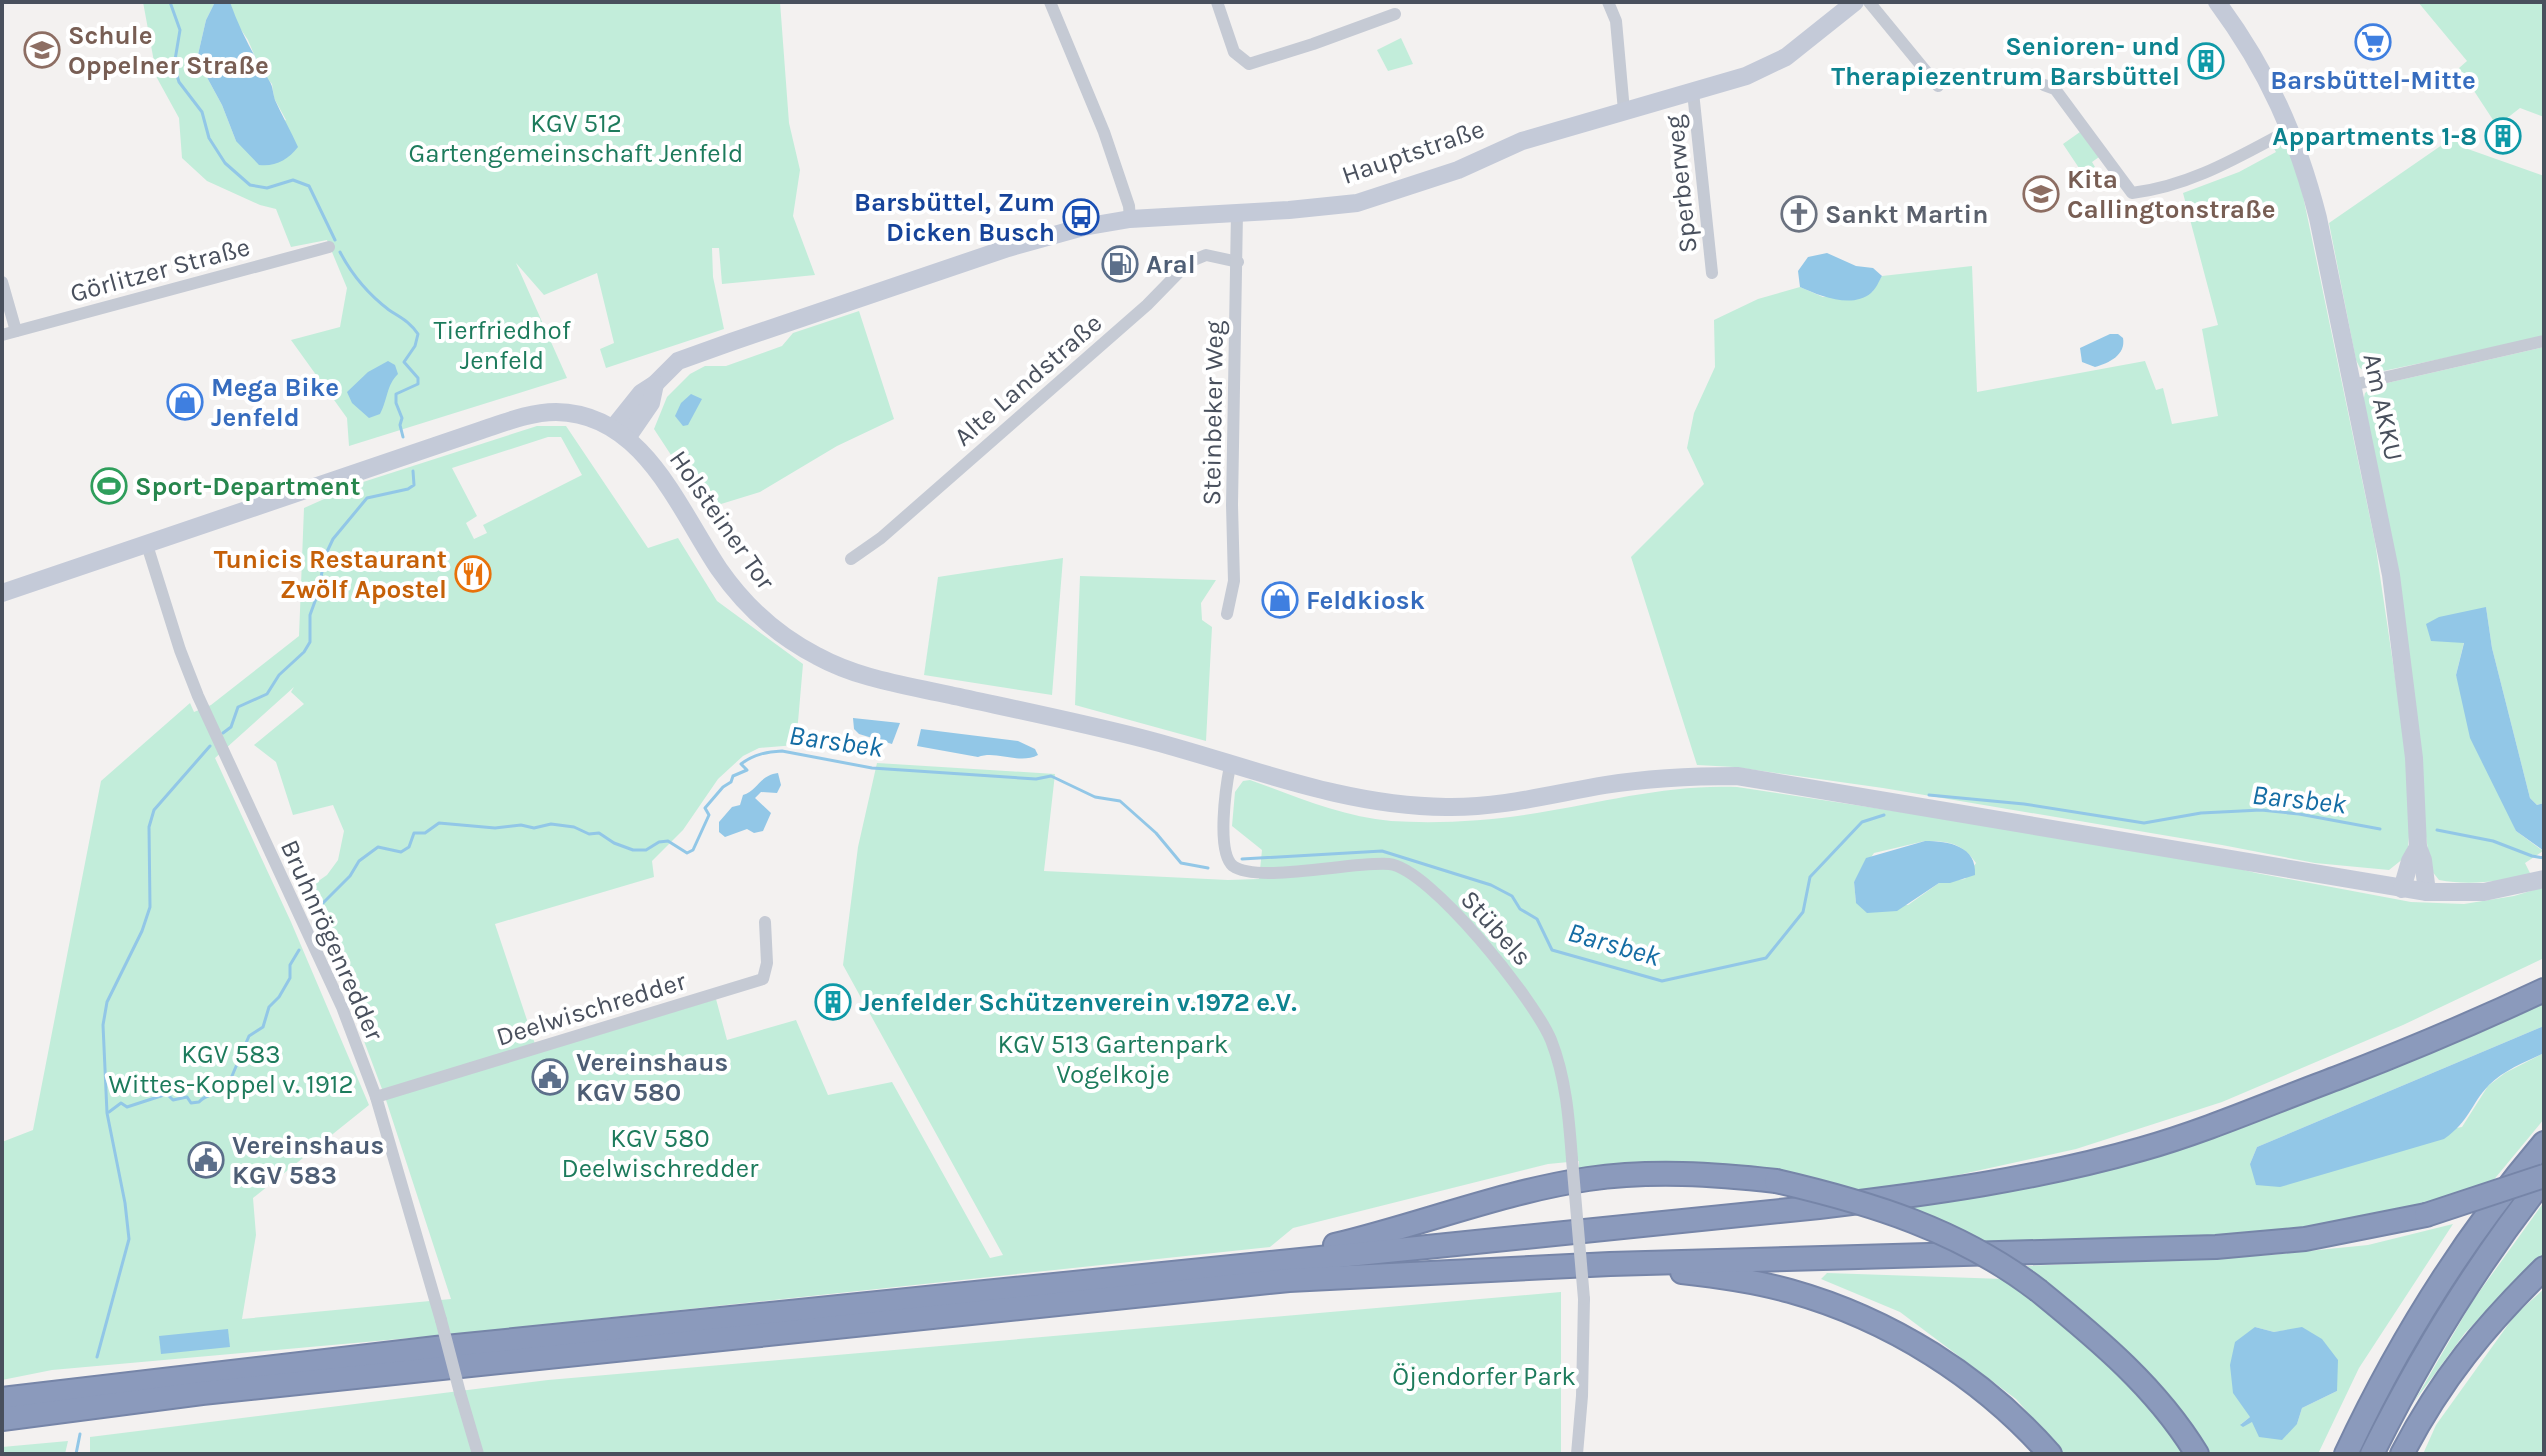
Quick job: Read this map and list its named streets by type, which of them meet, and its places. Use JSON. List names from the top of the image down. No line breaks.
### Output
{"streets":{"main road":["Hauptstraße","Am AKKU","Holsteiner Tor"],"street":["Sperberweg","Görlitzer Straße","Alte Landstraße","Steinbeker Weg","Stübels","Bruhnrögenredder","Deelwischredder"]},"crossings":[["Hauptstraße","Sperberweg"],["Hauptstraße","Steinbeker Weg"],["Hauptstraße","Holsteiner Tor"],["Alte Landstraße","Steinbeker Weg"],["Am AKKU","Holsteiner Tor"],["Holsteiner Tor","Stübels"],["Bruhnrögenredder","Deelwischredder"]],"water":["Barsbek"],"parks":["KGV 512 Gartengemeinschaft Jenfeld","Tierfriedhof Jenfeld","KGV 513 Gartenpark Vogelkoje","KGV 583 Wittes-Koppel v. 1912","KGV 580 Deelwischredder","Öjendorfer Park"],"places":{"supermarket":["Barsbüttel-Mitte"],"school or university":["Schule Oppelner Straße","Kita Callingtonstraße"],"building":["Senioren- und Therapiezentrum Barsbüttel","Appartments 1-8","Jenfelder Schützenverein v.1972 e.V."],"church":["Sankt Martin"],"bus stop":["Barsbüttel, Zum Dicken Busch"],"fuel station":["Aral"],"shop":["Mega Bike Jenfeld","Feldkiosk"],"sports":["Sport-Department"],"restaurant":["Tunicis Restaurant Zwölf Apostel"],"public building":["Vereinshaus KGV 580","Vereinshaus KGV 583"]}}
